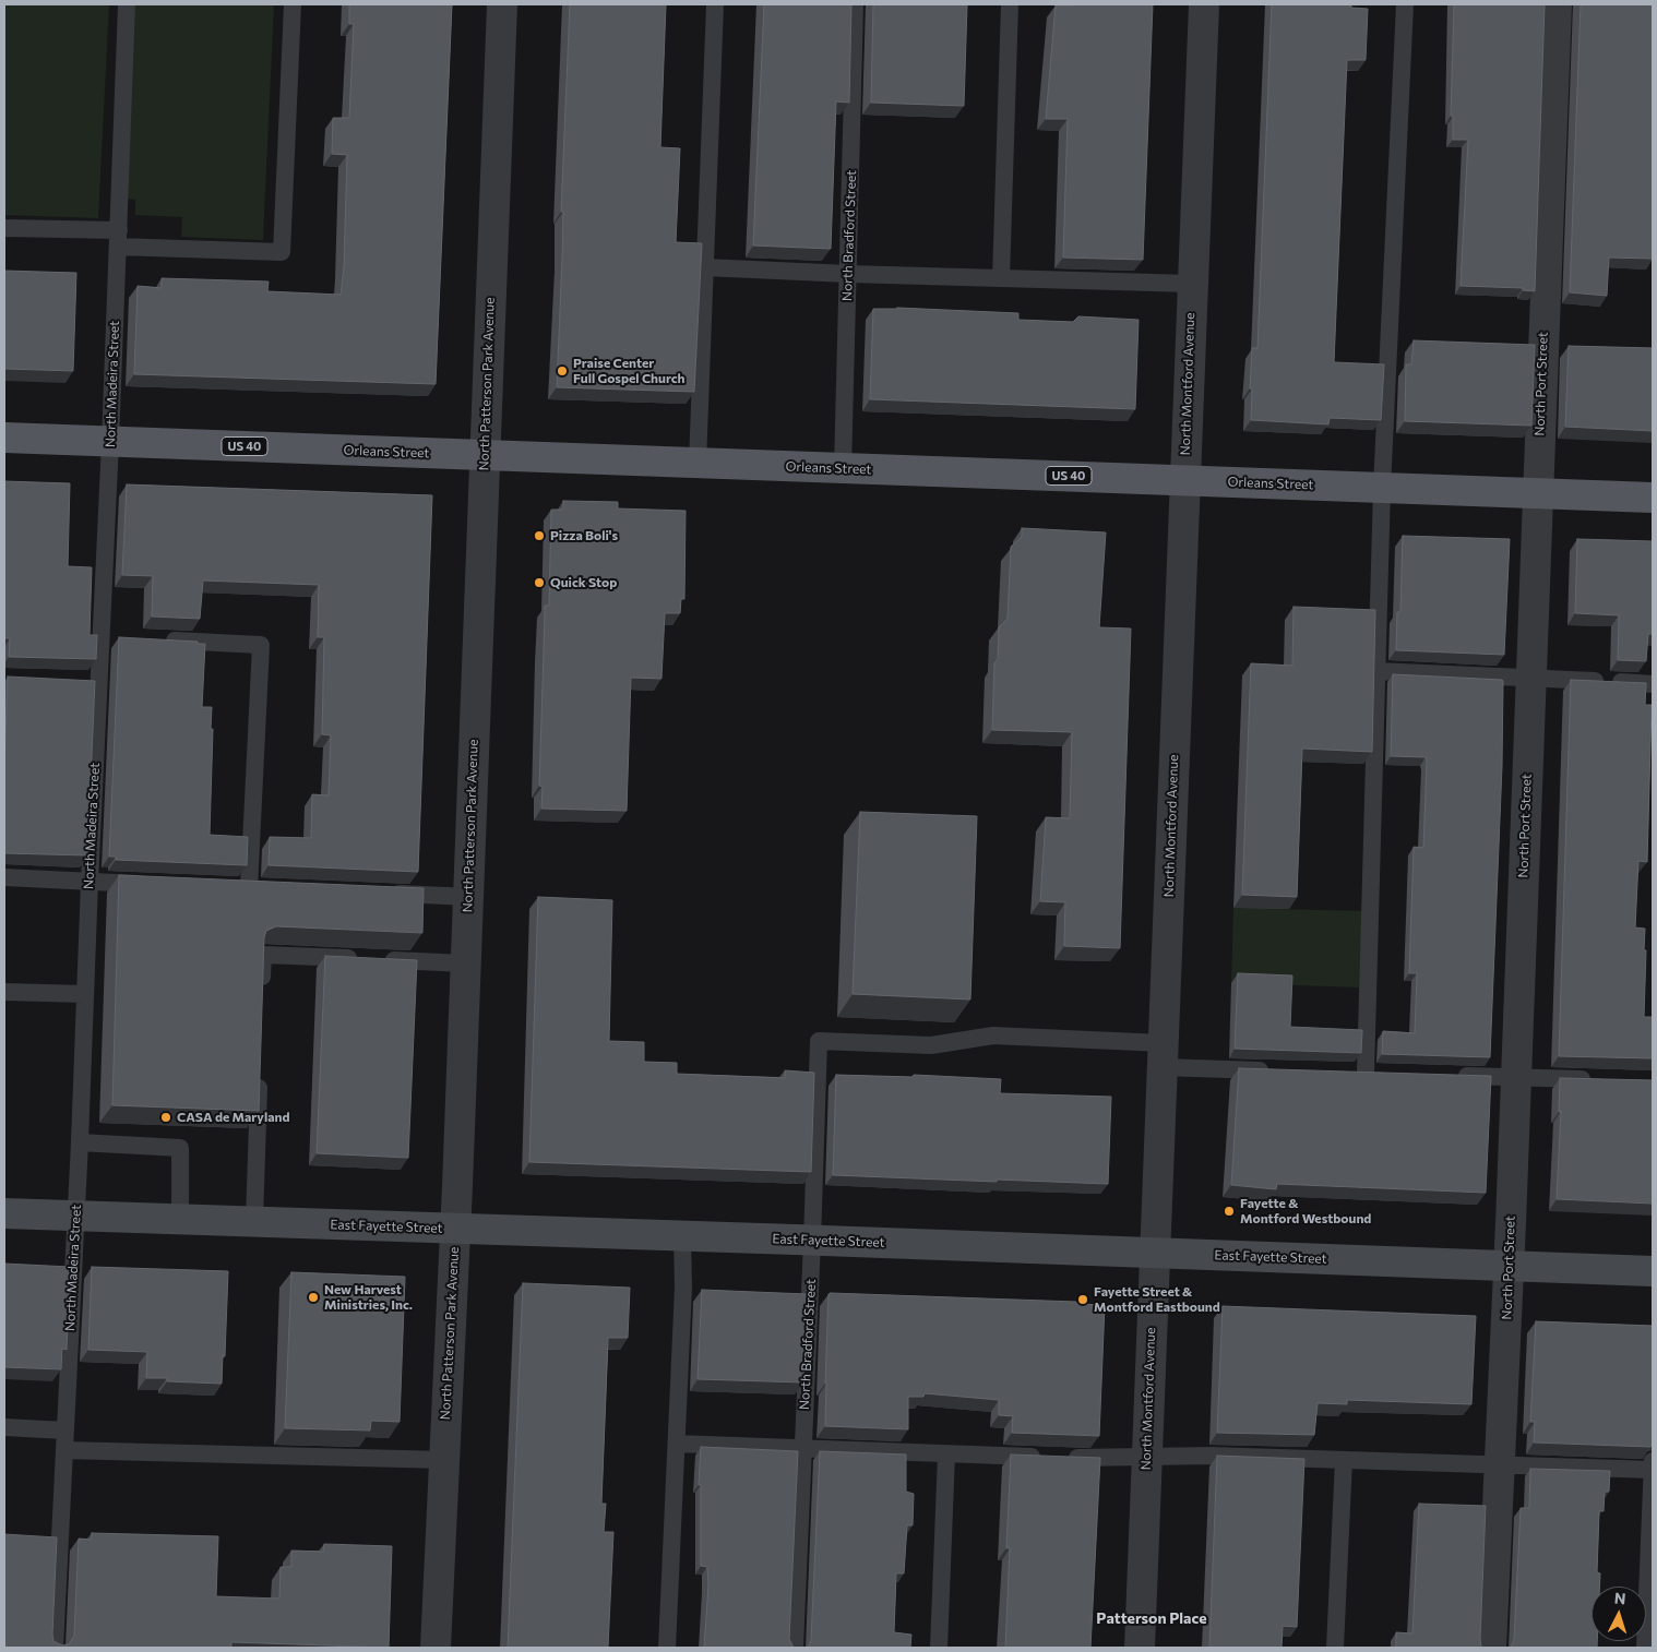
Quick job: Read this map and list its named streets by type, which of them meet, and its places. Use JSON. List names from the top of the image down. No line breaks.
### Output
{"streets":{"main road":["US 40","Orleans Street","East Fayette Street"],"street":["North Patterson Park Avenue","North Montford Avenue","North Port Street"],"lane":["North Bradford Street","North Madeira Street"]},"crossings":[["North Bradford Street","North Montford Avenue"],["North Bradford Street","Orleans Street"],["North Bradford Street","East Fayette Street"],["North Madeira Street","Orleans Street"],["North Madeira Street","East Fayette Street"],["North Patterson Park Avenue","Orleans Street"],["North Patterson Park Avenue","East Fayette Street"],["North Montford Avenue","Orleans Street"],["North Montford Avenue","East Fayette Street"],["North Port Street","Orleans Street"],["North Port Street","East Fayette Street"]],"districts":["Patterson Place"],"places":["Praise Center Full Gospel Church","Pizza Boli's","Quick Stop","CASA de Maryland","Fayette & Montford Westbound","New Harvest Ministries, Inc.","Fayette Street & Montford Eastbound"],"north":"top"}
